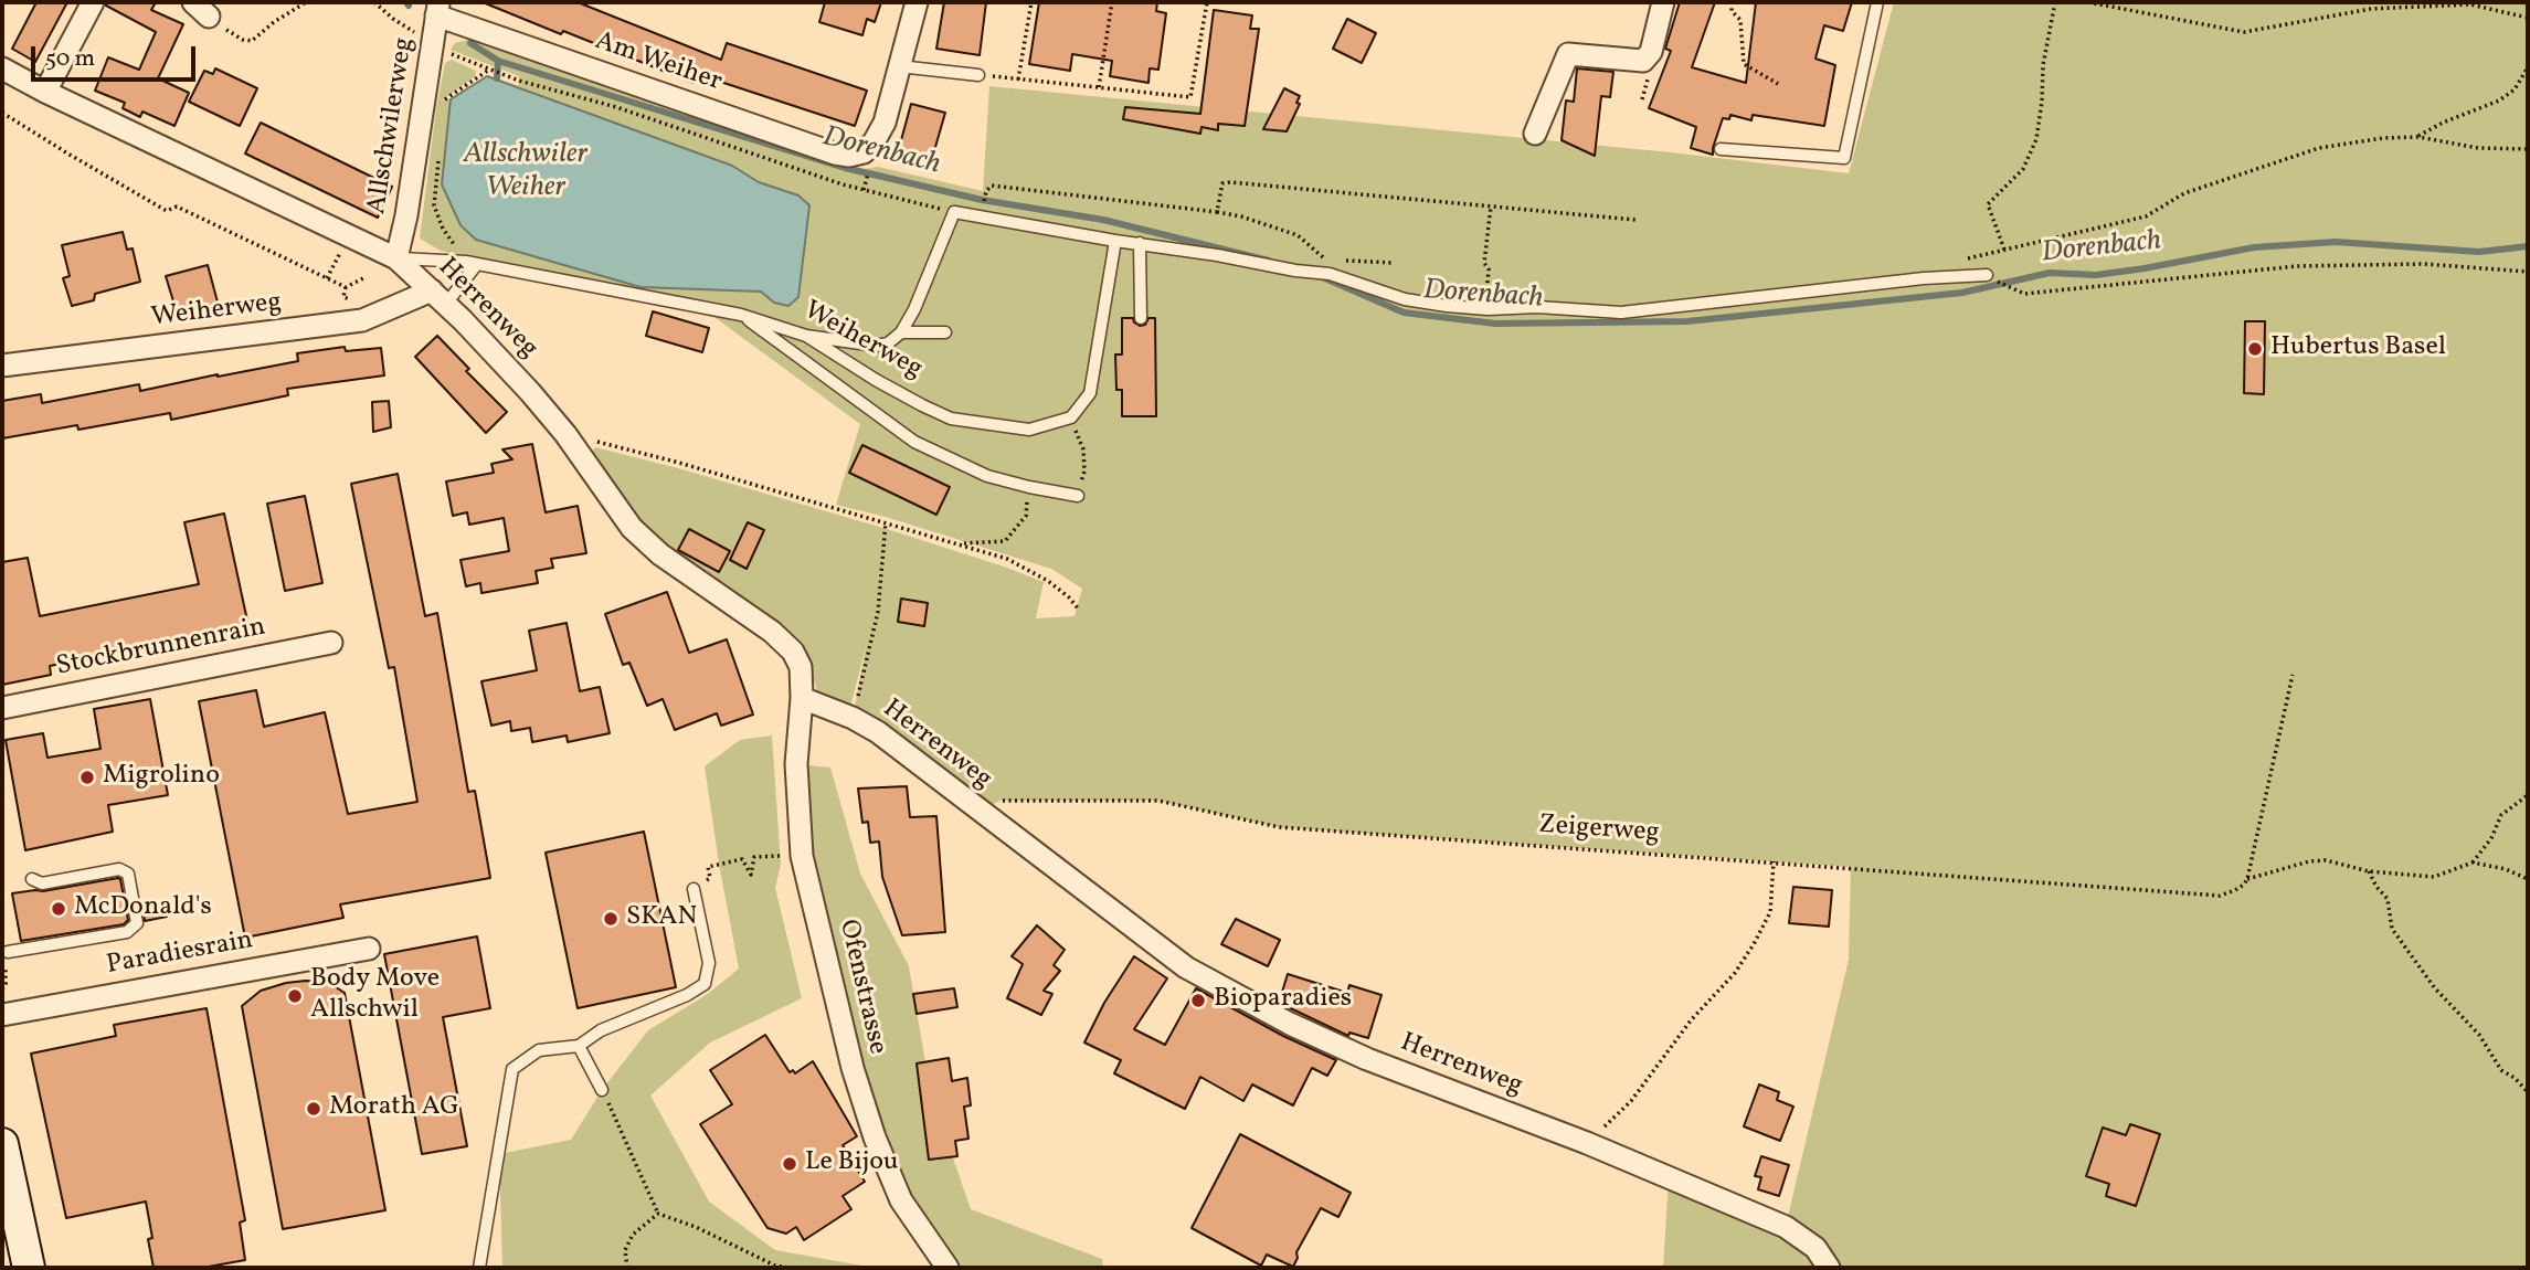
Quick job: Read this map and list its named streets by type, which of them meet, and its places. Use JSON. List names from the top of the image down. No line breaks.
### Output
{"streets":{"street":["Am Weiher","Allschwilerweg","Herrenweg","Weiherweg","Stockbrunnenrain","Paradiesrain","Ofenstrasse"],"path":["Zeigerweg"]},"crossings":[["Am Weiher","Allschwilerweg"],["Allschwilerweg","Herrenweg"],["Allschwilerweg","Weiherweg"],["Herrenweg","Weiherweg"],["Herrenweg","Zeigerweg"],["Herrenweg","Ofenstrasse"]],"water":["Dorenbach","Allschwiler Weiher"],"places":["Hubertus Basel","Migrolino","McDonald's","SKAN","Body Move Allschwil","Bioparadies","Morath AG","Le Bijou"],"scale_bar":"50 m"}
